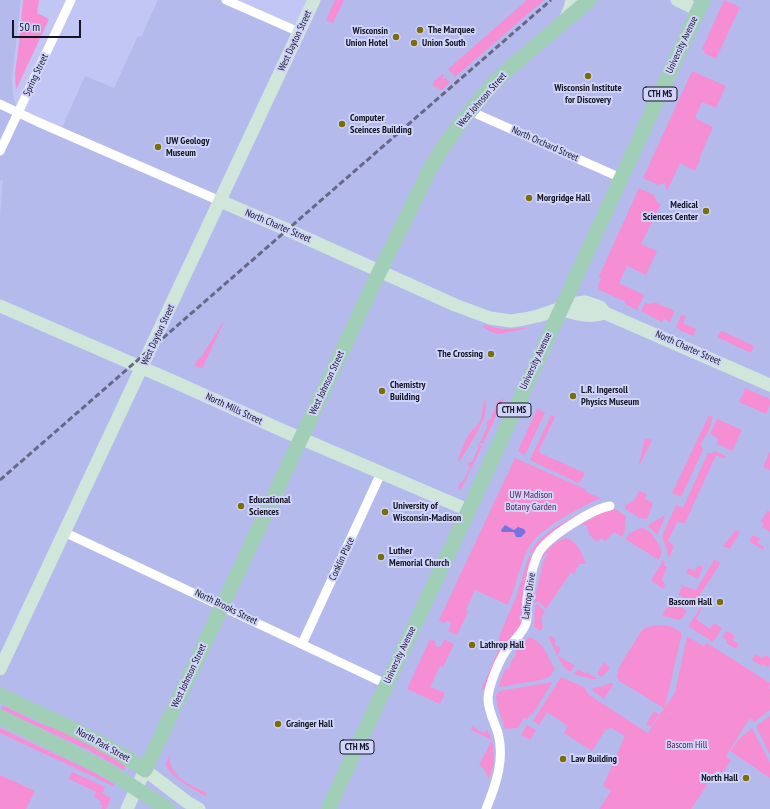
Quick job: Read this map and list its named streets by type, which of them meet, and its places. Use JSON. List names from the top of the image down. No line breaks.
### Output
{"streets":{"main road":["University Avenue","CTH MS","West Johnson Street","North Park Street"],"street":["West Dayton Street","Spring Street","North Orchard Street","North Charter Street","North Mills Street","Conklin Place","Lathrop Drive","North Brooks Street"]},"crossings":[["West Dayton Street","North Charter Street"],["West Dayton Street","North Mills Street"],["West Dayton Street","North Brooks Street"],["University Avenue","North Orchard Street"],["University Avenue","North Charter Street"],["University Avenue","North Mills Street"],["University Avenue","North Brooks Street"],["Spring Street","North Charter Street"],["West Johnson Street","North Orchard Street"],["West Johnson Street","North Charter Street"],["West Johnson Street","North Mills Street"],["West Johnson Street","North Brooks Street"],["West Johnson Street","North Park Street"],["North Mills Street","Conklin Place"],["Conklin Place","North Brooks Street"]],"parks":["UW Madison Botany Garden","Bascom Hill"],"places":["The Marquee","Wisconsin Union Hotel","Union South","Wisconsin Institute for Discovery","Computer Sceinces Building","UW Geology Museum","Morgridge Hall","Medical Sciences Center","The Crossing","Chemistry Building","L.R. Ingersoll Physics Museum","Educational Sciences","University of Wisconsin-Madison","Luther Memorial Church","Bascom Hall","Lathrop Hall","Grainger Hall","Law Building","North Hall"],"scale_bar":"50 m"}
